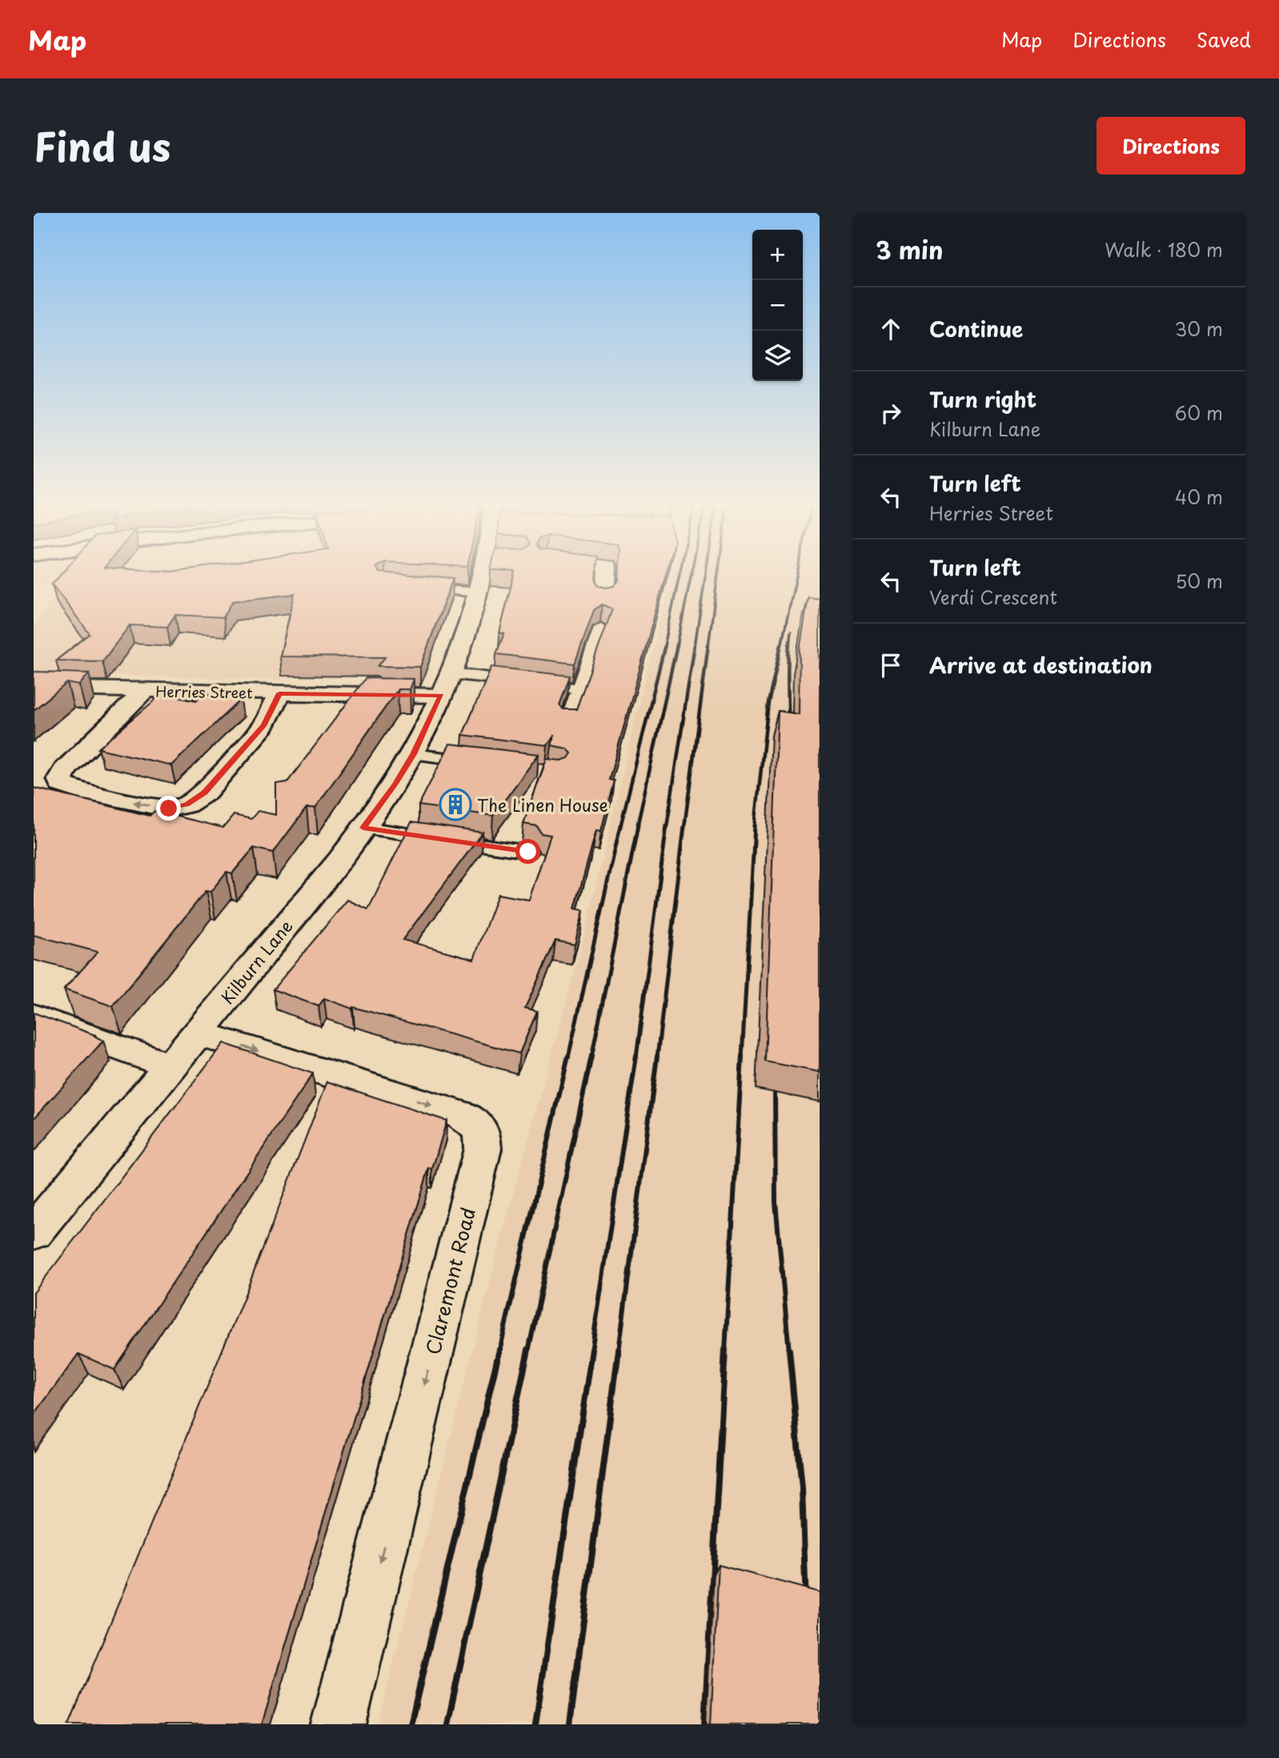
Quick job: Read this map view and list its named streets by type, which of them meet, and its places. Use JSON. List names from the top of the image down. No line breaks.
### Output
{"streets":{"street":["Herries Street","Kilburn Lane","Claremont Road"]},"crossings":[["Herries Street","Kilburn Lane"],["Kilburn Lane","Claremont Road"]],"places":{"building":["The Linen House"]},"page":{"header":"Map","nav":["Map","Directions","Saved"],"title":"Find us","buttons":"Directions","heading":["3 min","Walk · 180 m"],"map_buttons":["+","−"],"list":[["Continue","30 m"],["Turn right","Kilburn Lane","60 m"],["Turn left","Herries Street","40 m"],["Turn left","Verdi Crescent","50 m"],"Arrive at destination"]}}
